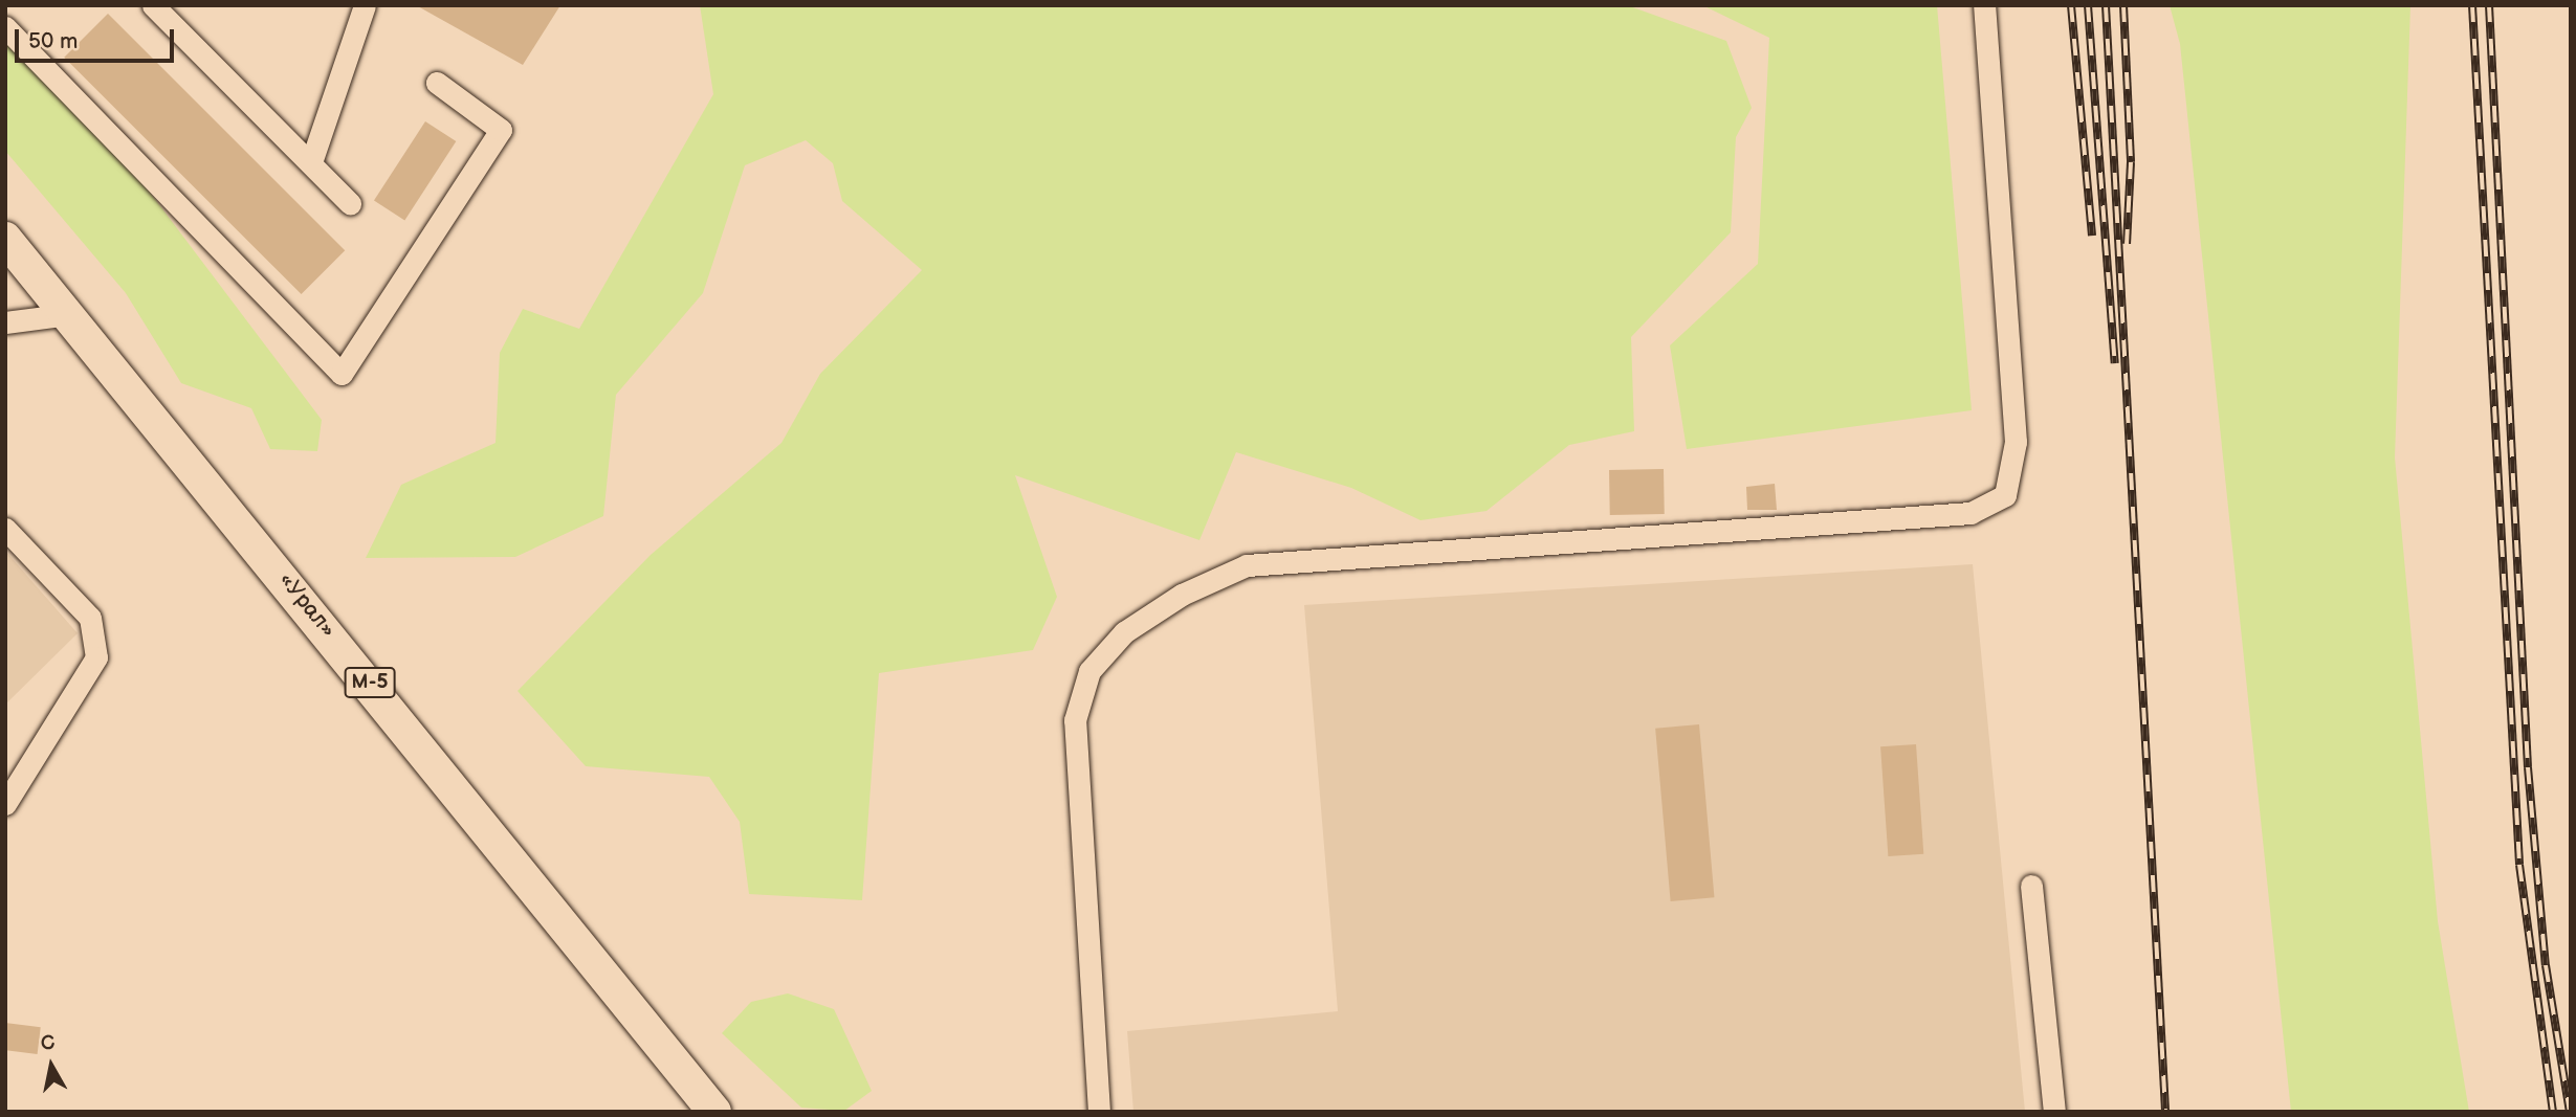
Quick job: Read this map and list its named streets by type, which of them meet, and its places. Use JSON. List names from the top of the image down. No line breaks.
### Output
{"streets":{"highway":["«Урал»","М-5"]},"scale_bar":"50 m","north":"top"}
